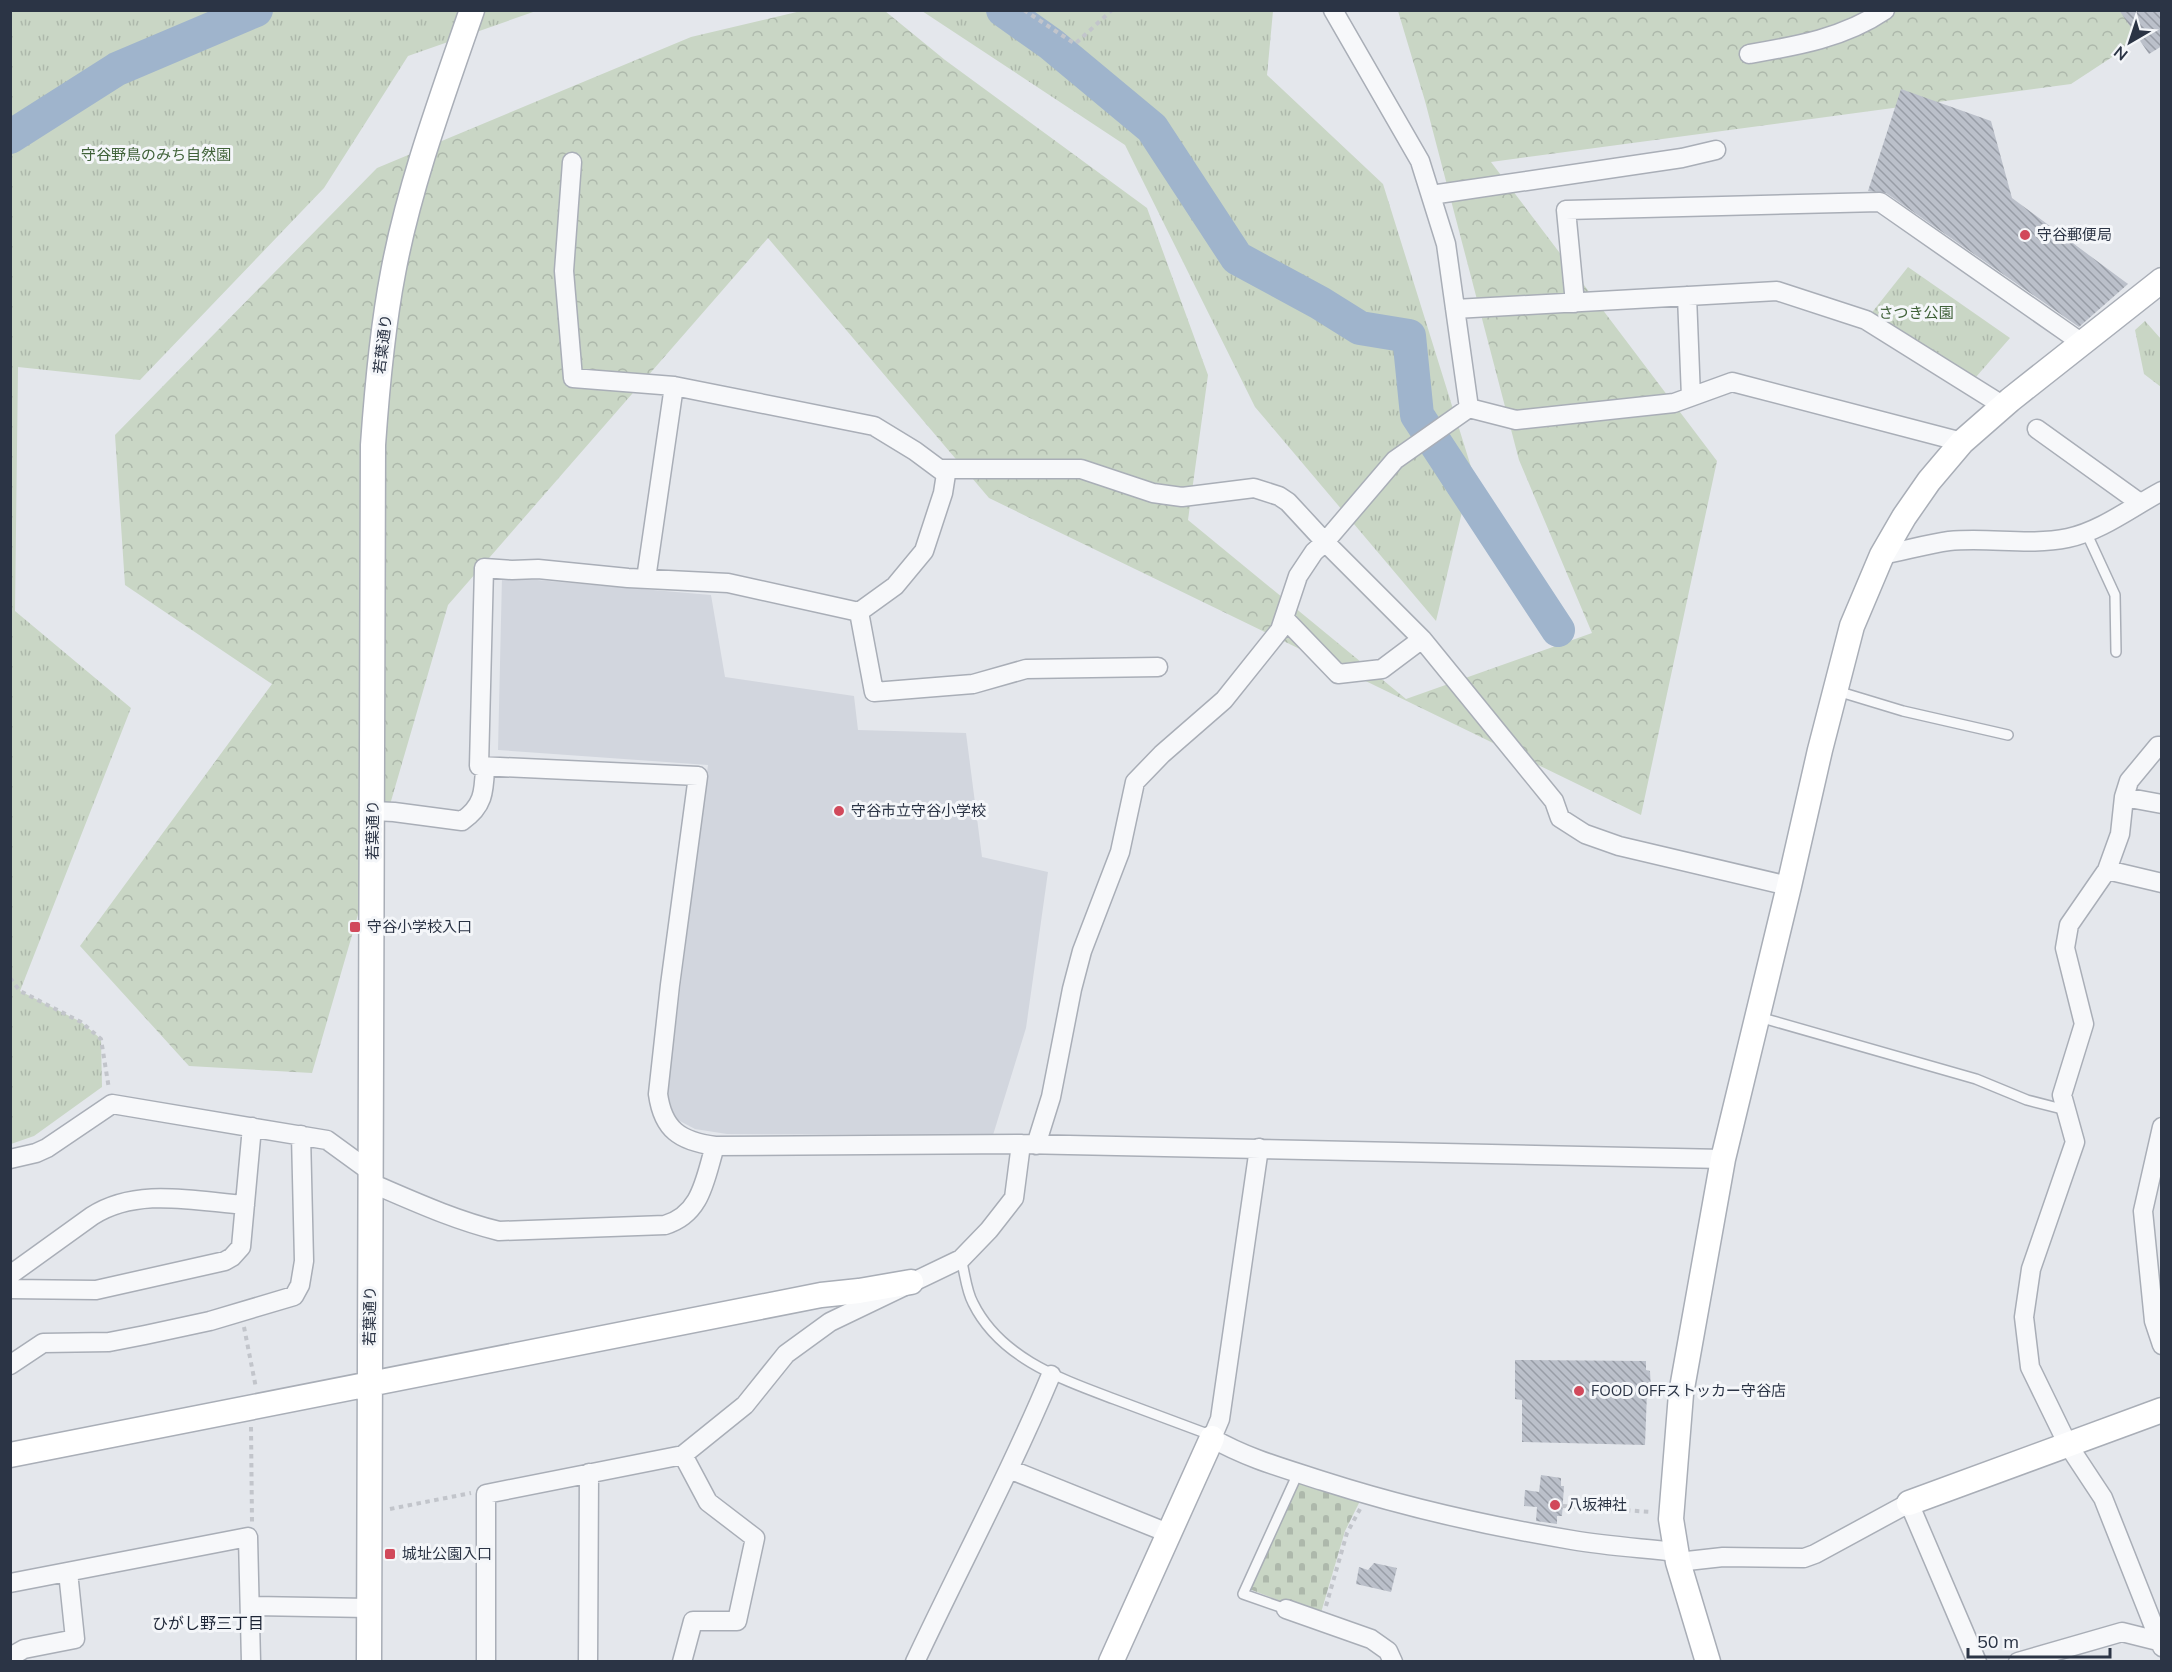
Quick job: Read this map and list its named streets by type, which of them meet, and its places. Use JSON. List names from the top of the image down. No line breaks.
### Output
{"streets":{"street":["若葉通り"]},"districts":["ひがし野三丁目"],"parks":["守谷野鳥のみち自然園","さつき公園"],"places":{"other":["守谷郵便局","守谷市立守谷小学校","FOOD OFFストッカー守谷店","八坂神社"],"transit":["守谷小学校入口","城址公園入口"]},"scale_bar":"50 m","north":"bottom left"}
